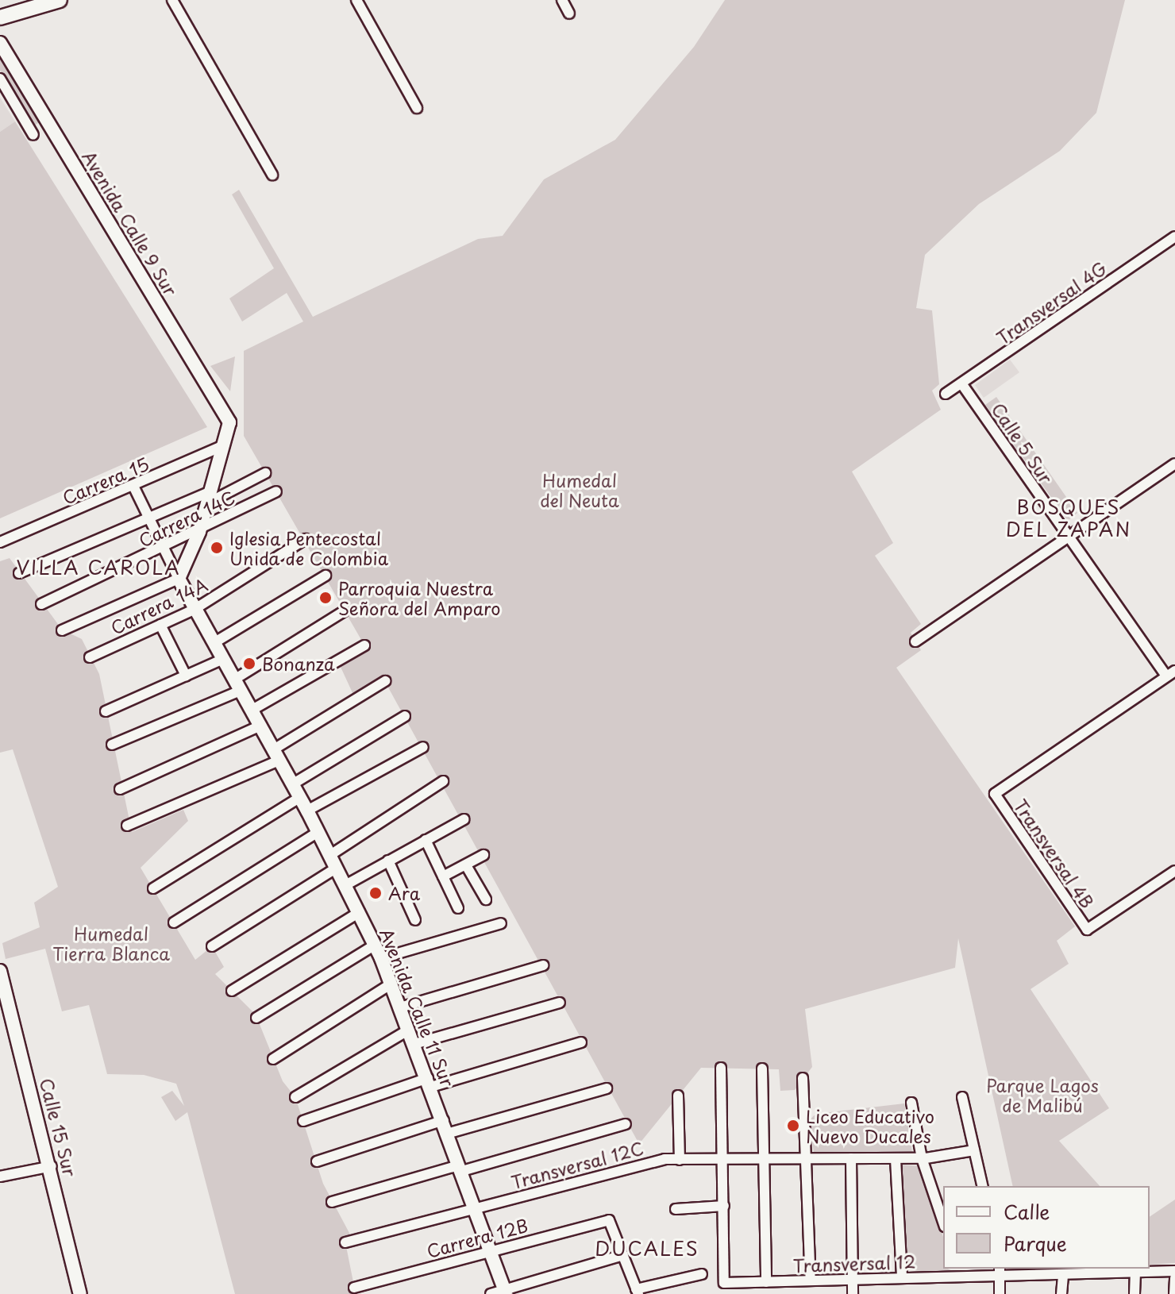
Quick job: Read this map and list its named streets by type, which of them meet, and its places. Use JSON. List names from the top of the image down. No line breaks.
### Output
{"streets":{"street":["Avenida Calle 9 Sur","Transversal 4G","Calle 5 Sur","Carrera 15","Carrera 14C","Carrera 14A","Transversal 4B","Avenida Calle 11 Sur","Calle 15 Sur","Transversal 12C","Carrera 12B","Transversal 12"]},"crossings":[["Avenida Calle 9 Sur","Carrera 15"],["Transversal 4G","Calle 5 Sur"],["Calle 5 Sur","Transversal 4B"],["Carrera 14A","Avenida Calle 11 Sur"],["Avenida Calle 11 Sur","Transversal 12C"],["Avenida Calle 11 Sur","Carrera 12B"]],"districts":["BOSQUES DEL ZAPAN","VILLA CAROLA","DUCALES"],"parks":["Humedal del Neuta","Humedal Tierra Blanca","Parque Lagos de Malibú"],"places":["Iglesia Pentecostal Unida de Colombia","Parroquia Nuestra Señora del Amparo","Bonanza","Ara","Liceo Educativo Nuevo Ducales"],"legend":["Calle","Parque"]}
